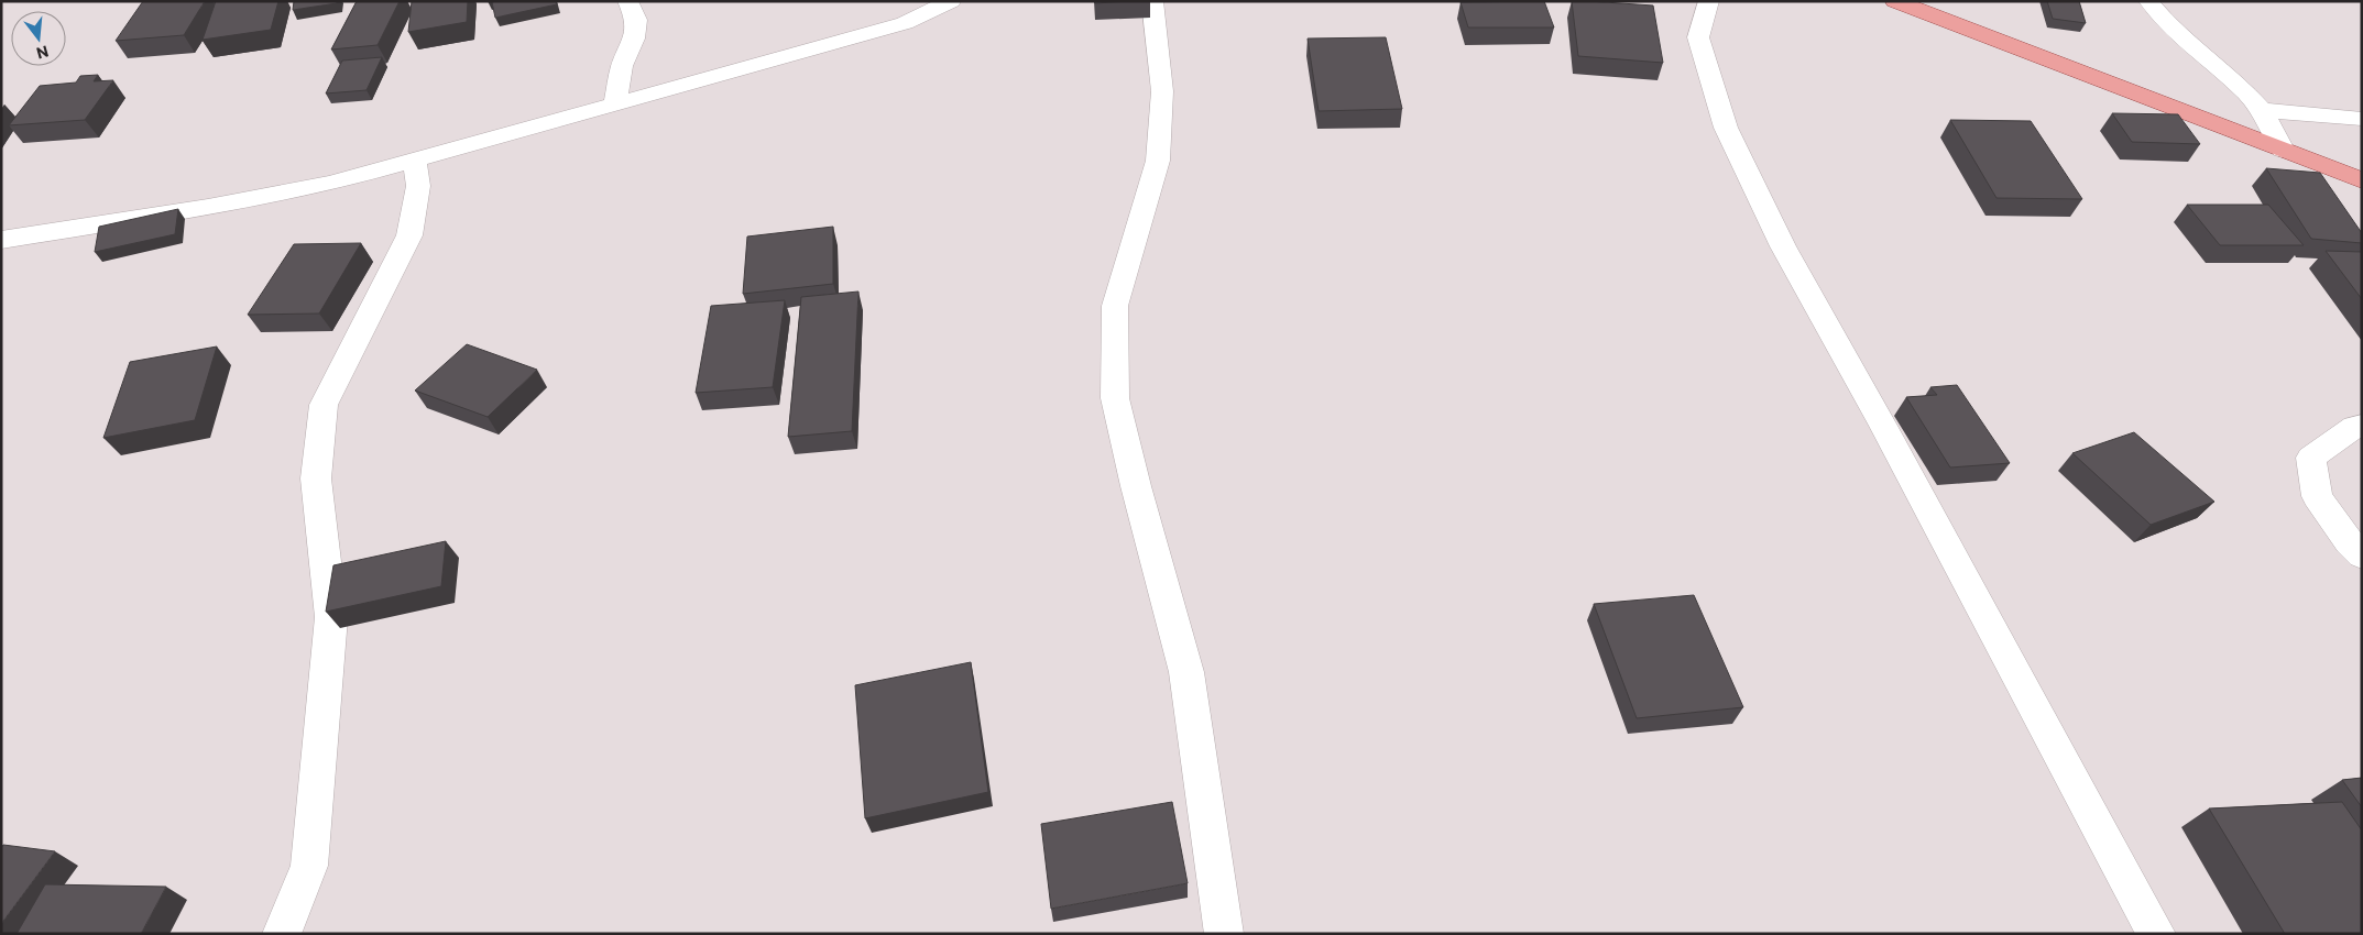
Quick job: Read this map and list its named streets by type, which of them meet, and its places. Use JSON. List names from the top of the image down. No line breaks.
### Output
{"north":"bottom"}
